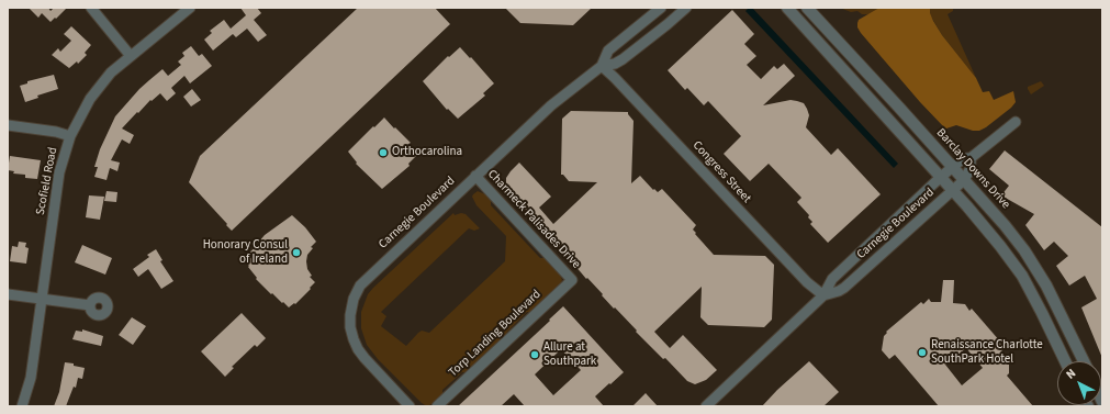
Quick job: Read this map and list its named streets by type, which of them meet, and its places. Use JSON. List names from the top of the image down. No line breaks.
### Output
{"streets":{"street":["Barclay Downs Drive","Congress Street","Scofield Road","Carnegie Boulevard","Charmeck Palisades Drive","Torp Landing Boulevard"]},"crossings":[["Barclay Downs Drive","Carnegie Boulevard"],["Congress Street","Carnegie Boulevard"],["Carnegie Boulevard","Charmeck Palisades Drive"],["Charmeck Palisades Drive","Torp Landing Boulevard"]],"places":["Orthocarolina","Honorary Consul of Ireland","Renaissance Charlotte SouthPark Hotel","Allure at Southpark"],"north":"top left"}
